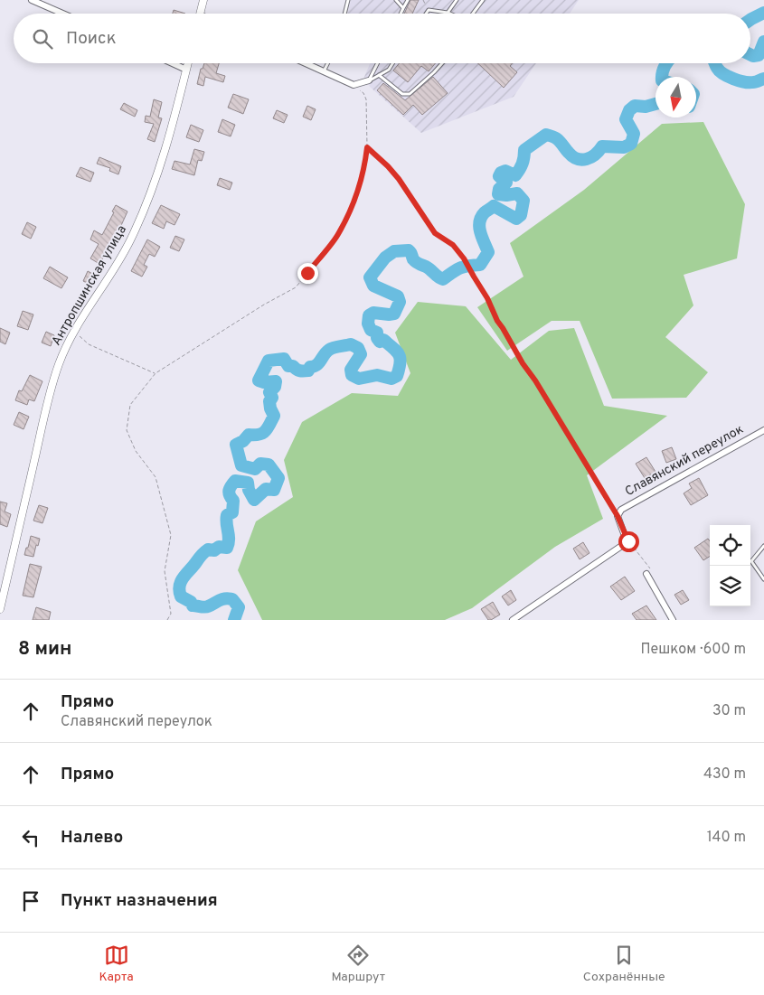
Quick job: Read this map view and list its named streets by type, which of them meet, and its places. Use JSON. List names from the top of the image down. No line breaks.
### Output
{"streets":{"street":["Антропшинская улица","Славянский переулок"]},"north":"bottom","page":{"search":"Поиск","heading":["8 мин","Пешком · 600 m"],"list":[["Прямо","Славянский переулок","30 m"],["Прямо","430 m"],["Налево","140 m"],"Пункт назначения"],"nav":["Карта","Маршрут","Сохранённые"]}}
